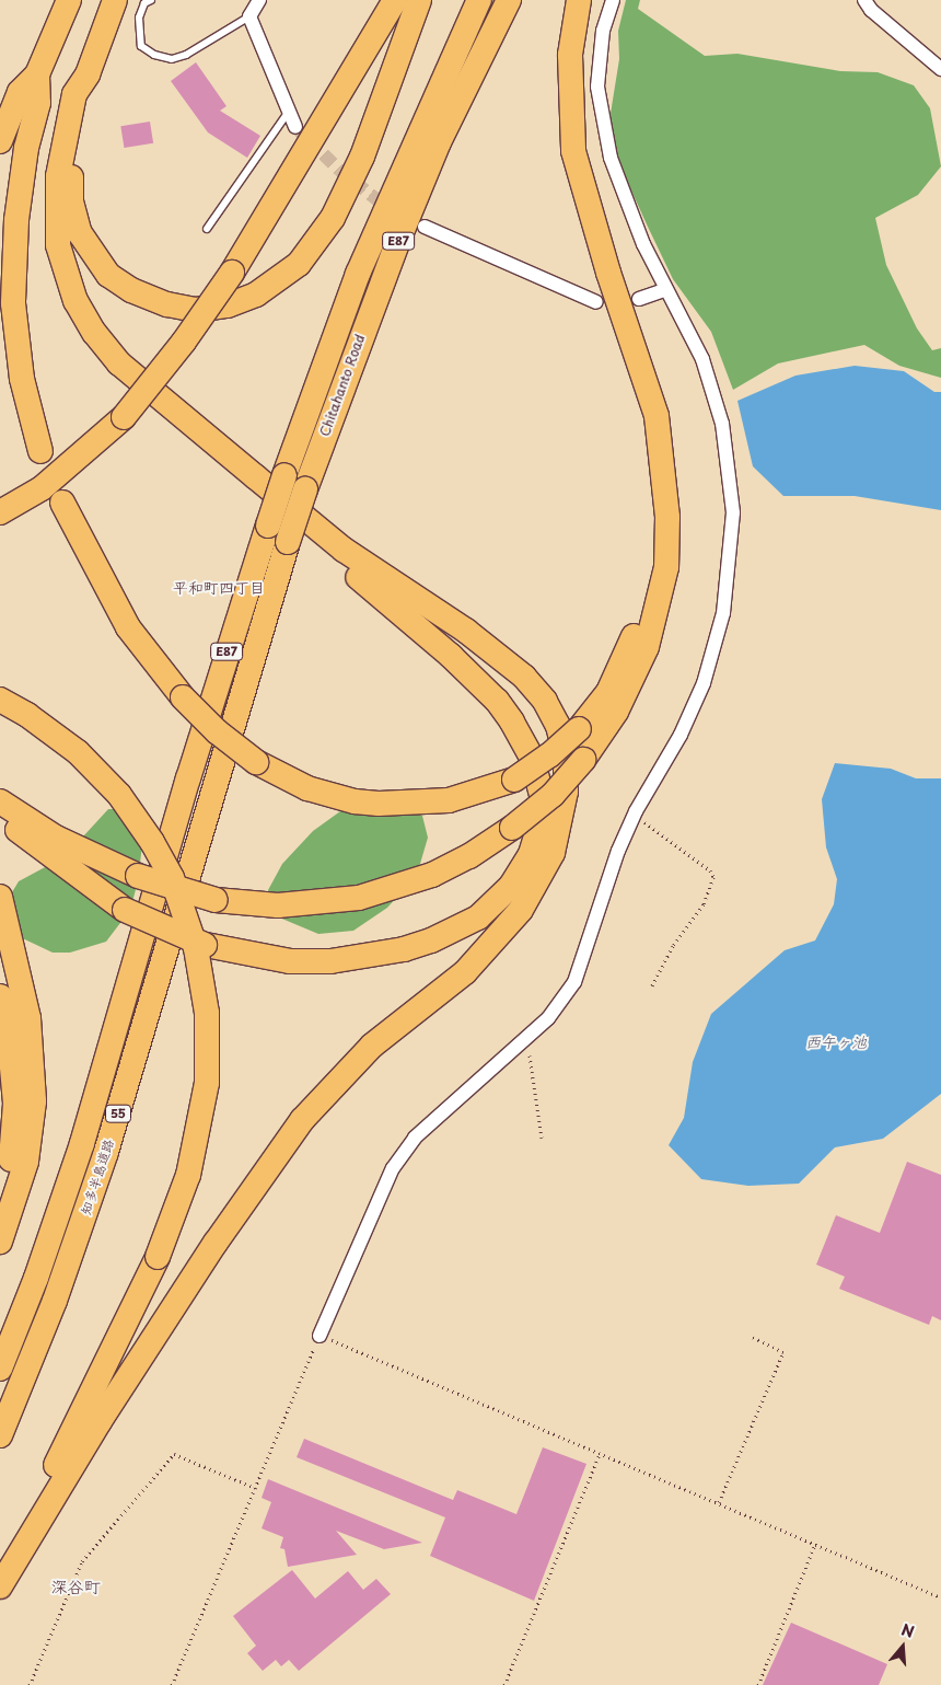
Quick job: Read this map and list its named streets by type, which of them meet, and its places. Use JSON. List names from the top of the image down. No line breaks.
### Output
{"streets":{"highway":["E87","Chitahanto Road","55","知多半島道路"]},"crossings":[["Chitahanto Road","知多半島道路"]],"districts":["平和町四丁目","深谷町"],"water":["西午ヶ池"],"north":"top"}
